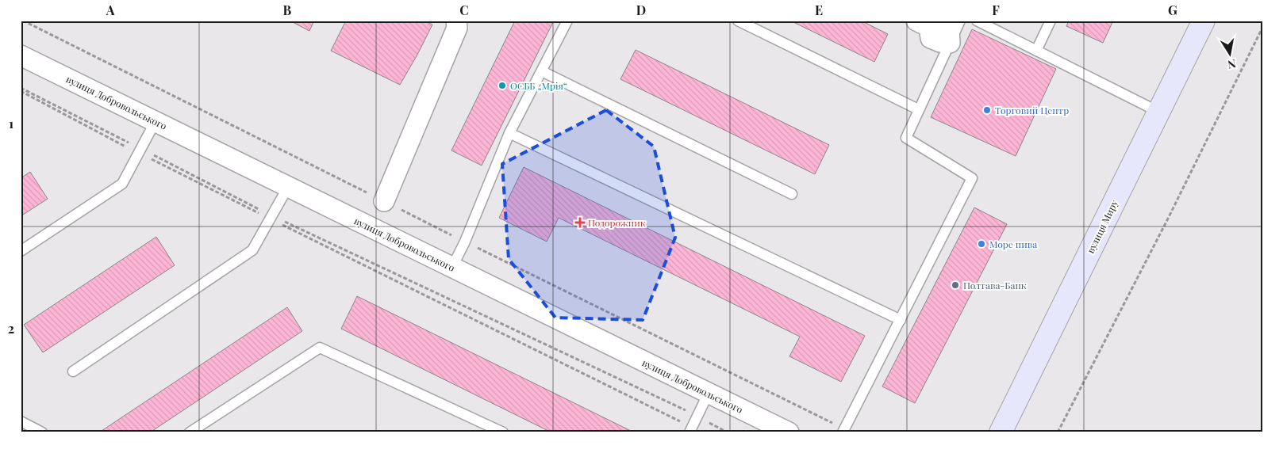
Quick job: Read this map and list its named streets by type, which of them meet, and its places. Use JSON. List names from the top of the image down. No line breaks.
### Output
{"streets":{"main road":["вулиця Миру"],"street":["вулиця Добровольського"]},"places":{"other":["ОСББ „Мрія“","Торговий Центр","Море пива","Полтава-Банк"],"health":["Подорожник"]},"north":"bottom","grid":{"columns":["A","B","C","D","E","F","G"],"rows":["1","2"]}}
